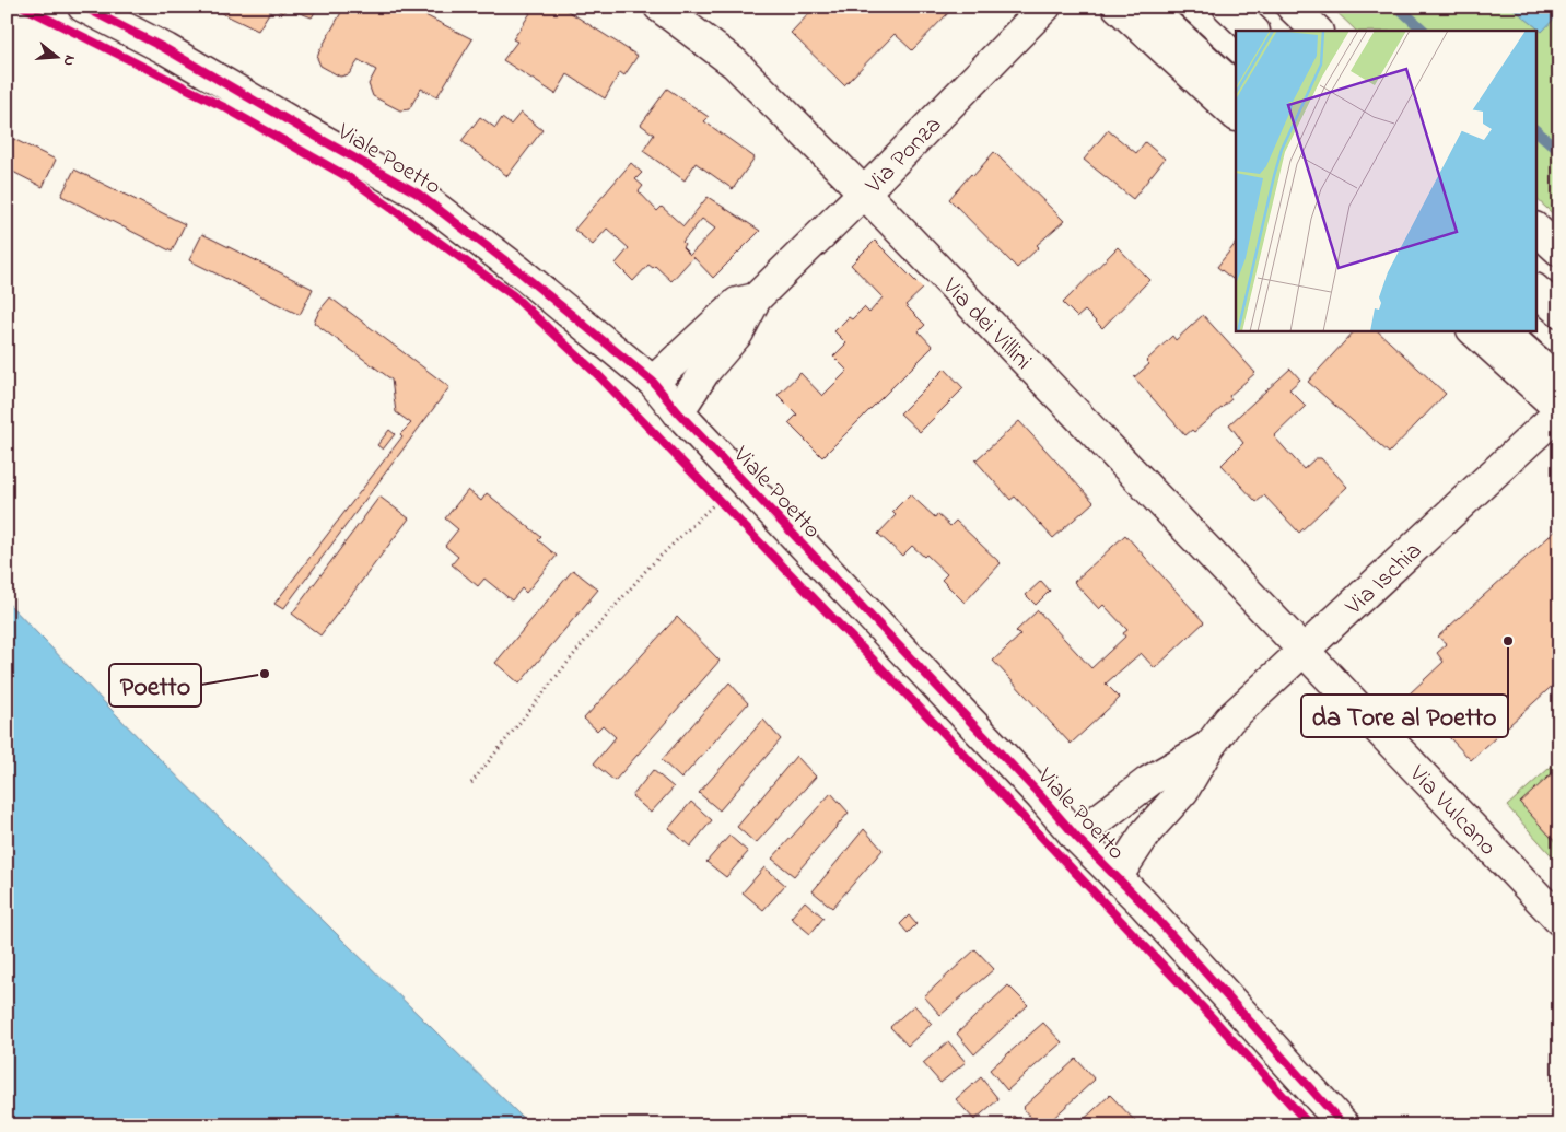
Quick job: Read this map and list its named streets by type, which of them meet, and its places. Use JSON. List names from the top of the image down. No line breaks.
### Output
{"streets":{"street":["Via Ponza","Viale Poetto","Via dei Villini","Via Ischia","Via Vulcano"]},"crossings":[["Via Ponza","Viale Poetto"],["Via Ponza","Via dei Villini"],["Viale Poetto","Via Ischia"],["Via dei Villini","Via Ischia"],["Via dei Villini","Via Vulcano"],["Via Ischia","Via Vulcano"]],"places":["da Tore al Poetto","Poetto"],"north":"right"}
